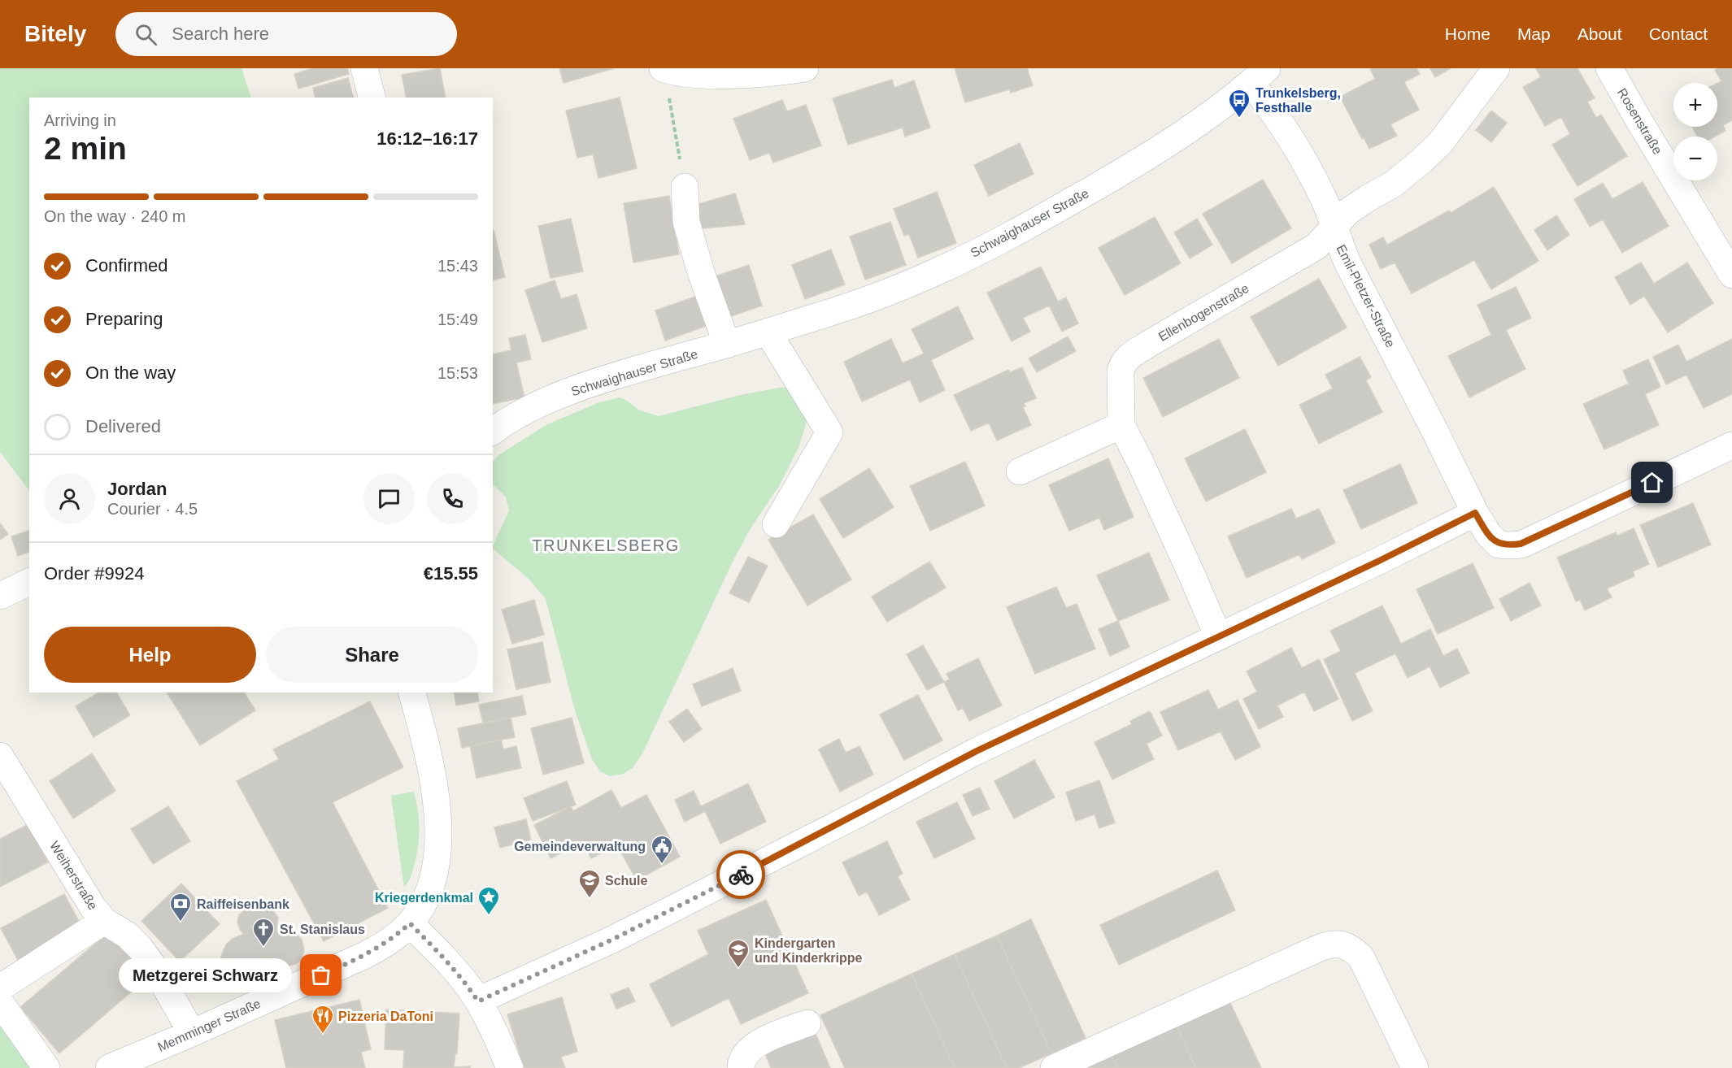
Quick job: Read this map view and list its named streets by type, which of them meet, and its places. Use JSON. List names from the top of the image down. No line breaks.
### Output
{"streets":{"street":["Rosenstraße","Schwaighauser Straße","Emil-Pletzer-Straße","Ellenbogenstraße","Weiherstraße","Memminger Straße"]},"crossings":[["Schwaighauser Straße","Emil-Pletzer-Straße"],["Emil-Pletzer-Straße","Ellenbogenstraße"],["Weiherstraße","Memminger Straße"]],"districts":["TRUNKELSBERG"],"places":{"bus stop":["Trunkelsberg, Festhalle"],"public building":["Gemeindeverwaltung"],"school or university":["Schule","Kindergarten und Kinderkrippe"],"place":["Kriegerdenkmal"],"bank":["Raiffeisenbank"],"church":["St. Stanislaus"],"other":["Metzgerei Schwarz"],"restaurant":["Pizzeria DaToni"]},"page":{"header":"Bitely","search":"Search here","nav":["Home","Map","About","Contact"],"map_buttons":["+","−"],"heading":["2 min","Arriving in","16:12–16:17"],"panel":["Jordan","Courier · 4.5","Order #9924","€15.55"],"bar":"On the way · 240 m","list":[["Confirmed","15:43"],["Preparing","15:49"],["On the way","15:53"],"Delivered"],"buttons":["Help","Share"],"bubble":"Metzgerei Schwarz"}}
